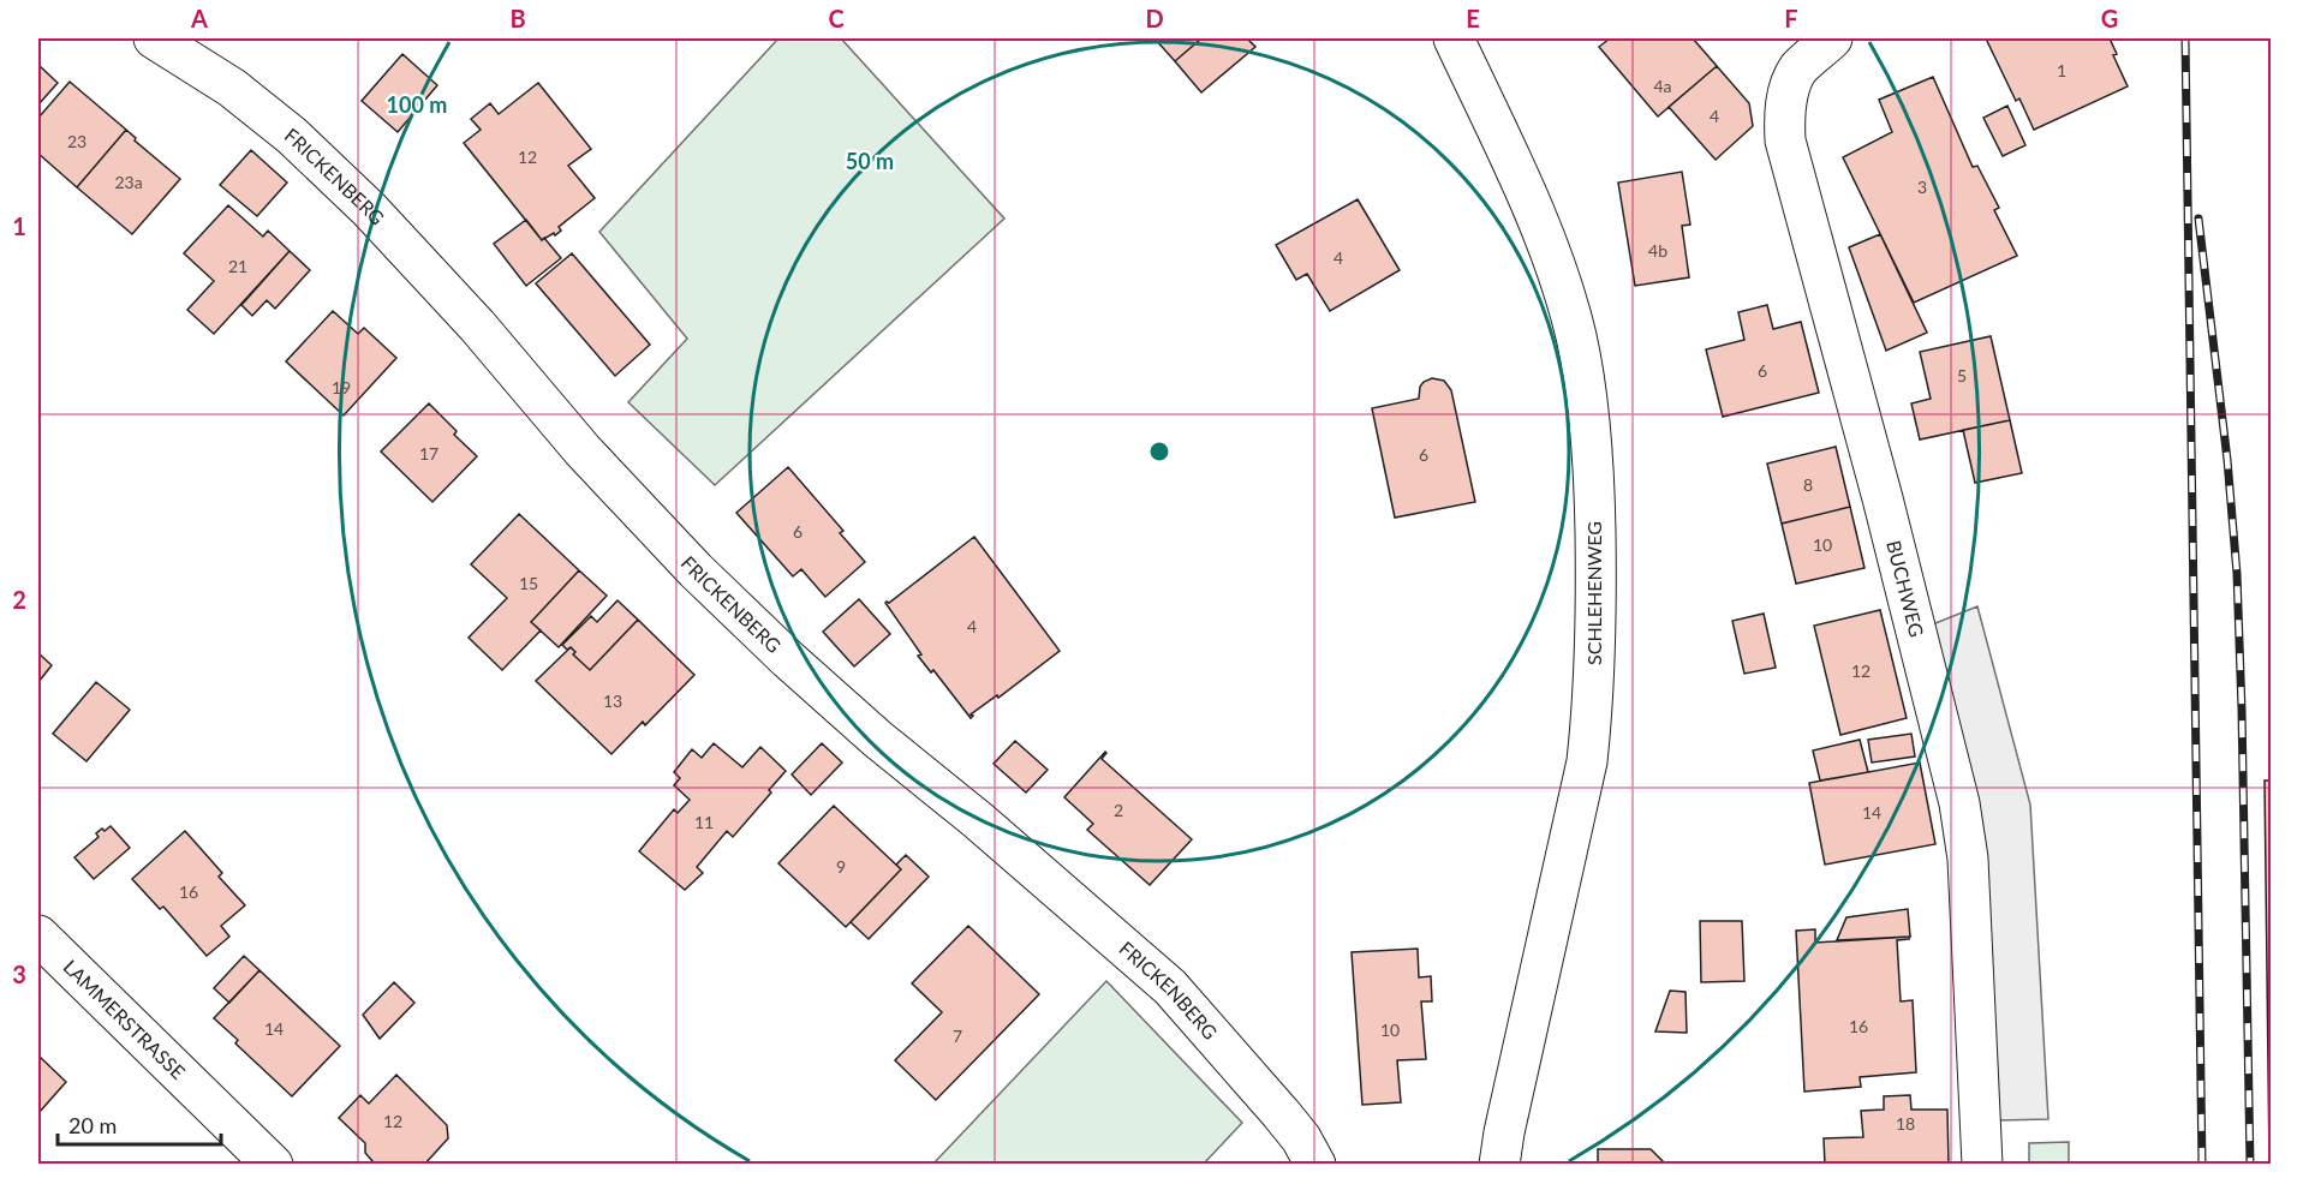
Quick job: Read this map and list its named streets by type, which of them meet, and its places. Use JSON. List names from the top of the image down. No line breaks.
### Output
{"streets":{"street":["FRICKENBERG","BUCHWEG","SCHLEHENWEG","LAMMERSTRASSE"]},"house_numbers":["1","4a","4","23","12","23a","3","4b","4","21","6","5","19","17","6","8","6","10","15","4","12","13","2","14","11","9","16","16","14","10","7","12","18"],"scale_bar":"20 m","grid":{"columns":["A","B","C","D","E","F","G"],"rows":["1","2","3"]},"rings":["100 m","50 m"]}
